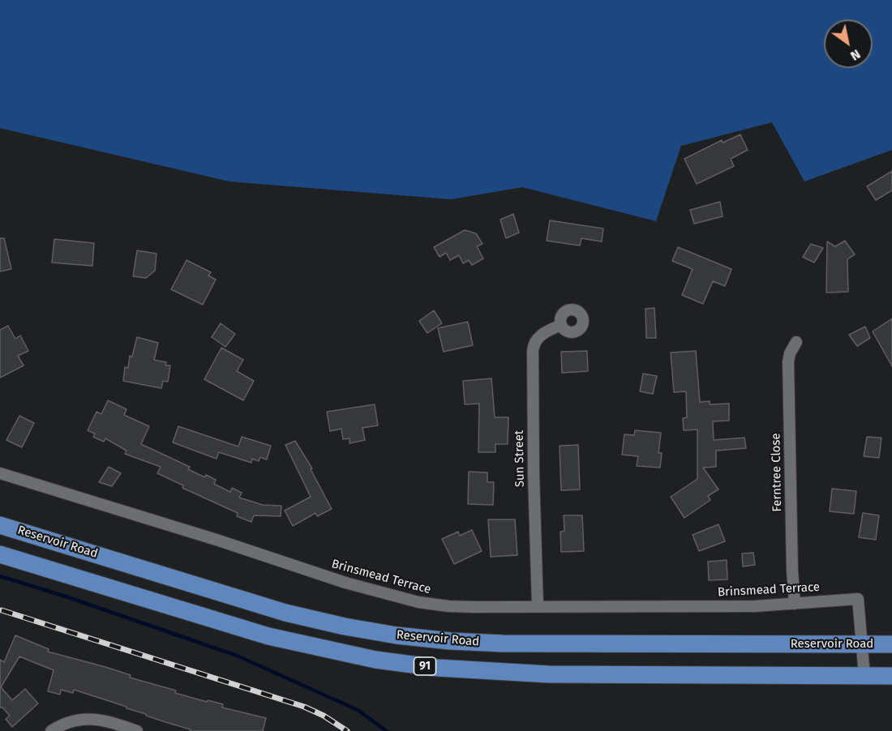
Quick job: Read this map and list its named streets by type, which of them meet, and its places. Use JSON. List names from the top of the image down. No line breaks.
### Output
{"streets":{"main road":["Reservoir Road","91"],"street":["Sun Street","Ferntree Close","Brinsmead Terrace"]},"crossings":[["Sun Street","Brinsmead Terrace"],["Ferntree Close","Brinsmead Terrace"],["Reservoir Road","Brinsmead Terrace"]],"north":"bottom right"}
